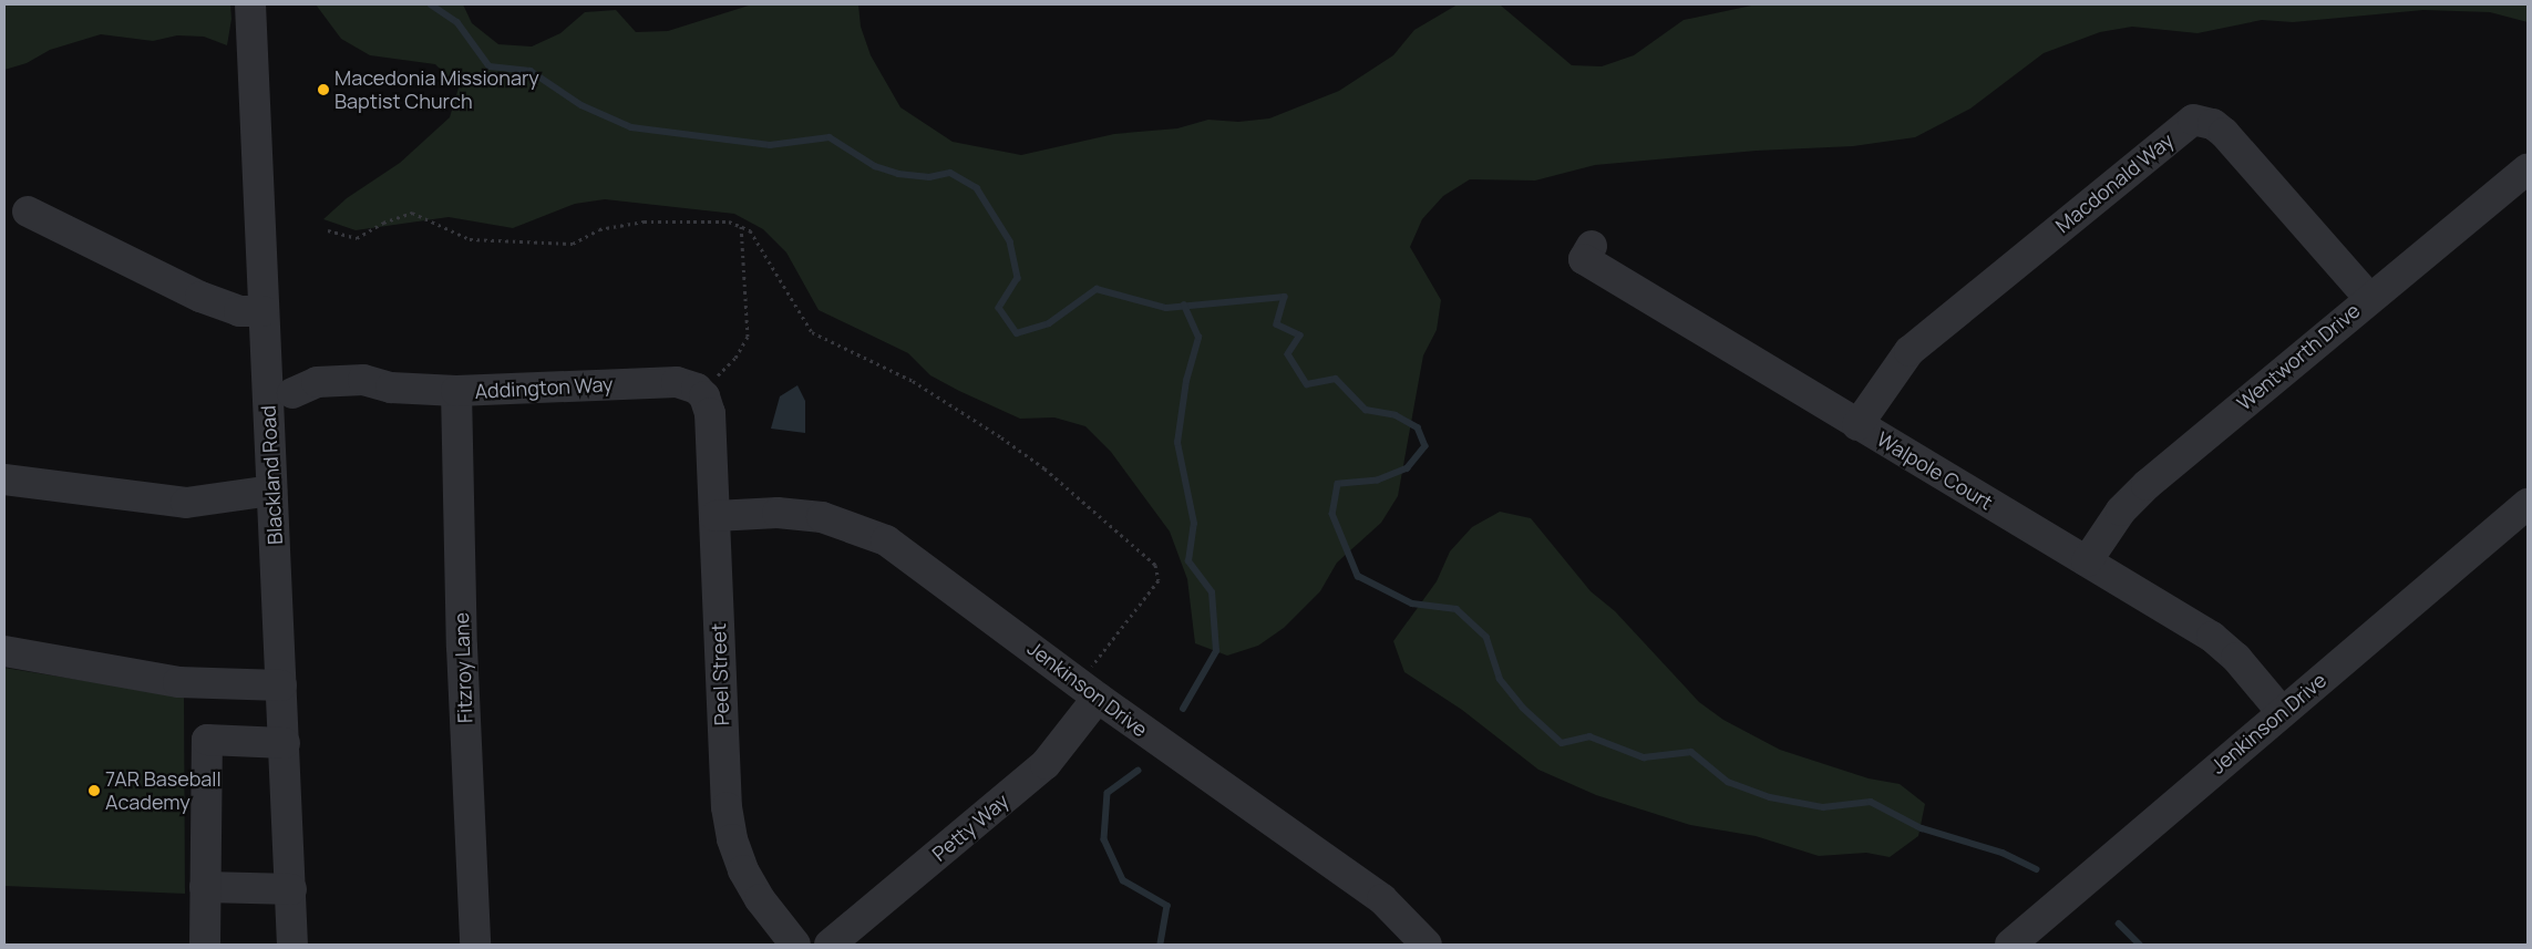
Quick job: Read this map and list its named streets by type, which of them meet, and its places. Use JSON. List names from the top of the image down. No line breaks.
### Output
{"streets":{"street":["Macdonald Way","Wentworth Drive","Addington Way","Walpole Court","Blackland Road","Fitzroy Lane","Peel Street","Jenkinson Drive","Petty Way"]},"crossings":[["Macdonald Way","Wentworth Drive"],["Macdonald Way","Walpole Court"],["Wentworth Drive","Walpole Court"],["Addington Way","Blackland Road"],["Addington Way","Fitzroy Lane"],["Addington Way","Peel Street"],["Walpole Court","Jenkinson Drive"],["Peel Street","Jenkinson Drive"],["Jenkinson Drive","Petty Way"]],"places":["Macedonia Missionary Baptist Church","7AR Baseball Academy"]}
